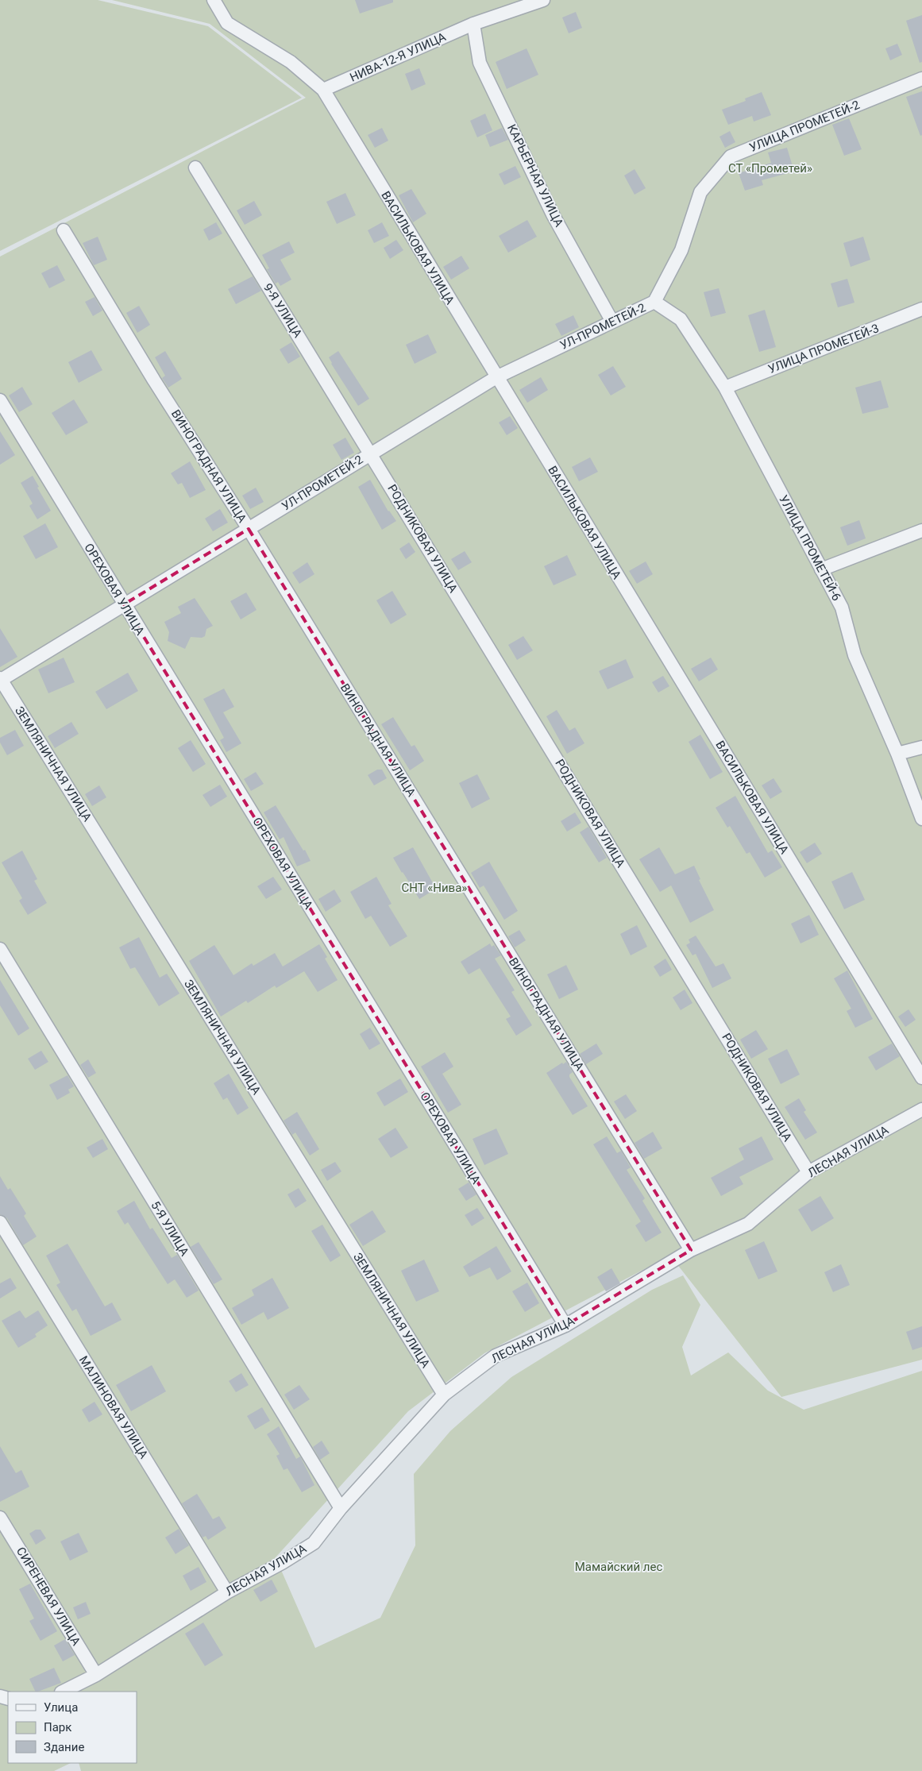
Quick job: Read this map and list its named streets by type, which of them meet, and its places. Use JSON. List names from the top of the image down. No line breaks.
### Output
{"streets":{"street":["НИВА-12-Я УЛИЦА","УЛИЦА ПРОМЕТЕЙ-2","КАРЬЕРНАЯ УЛИЦА","ВАСИЛЬКОВАЯ УЛИЦА","9-Я УЛИЦА","УЛ-ПРОМЕТЕЙ-2","УЛИЦА ПРОМЕТЕЙ-3","ВИНОГРАДНАЯ УЛИЦА","РОДНИКОВАЯ УЛИЦА","УЛИЦА ПРОМЕТЕЙ-6","ОРЕХОВАЯ УЛИЦА","ЗЕМЛЯНИЧНАЯ УЛИЦА","ЛЕСНАЯ УЛИЦА","5-Я УЛИЦА","МАЛИНОВАЯ УЛИЦА","СИРЕНЕВАЯ УЛИЦА"]},"crossings":[["НИВА-12-Я УЛИЦА","КАРЬЕРНАЯ УЛИЦА"],["НИВА-12-Я УЛИЦА","ВАСИЛЬКОВАЯ УЛИЦА"],["УЛИЦА ПРОМЕТЕЙ-2","УЛ-ПРОМЕТЕЙ-2"],["УЛИЦА ПРОМЕТЕЙ-2","УЛИЦА ПРОМЕТЕЙ-6"],["КАРЬЕРНАЯ УЛИЦА","УЛ-ПРОМЕТЕЙ-2"],["ВАСИЛЬКОВАЯ УЛИЦА","УЛ-ПРОМЕТЕЙ-2"],["9-Я УЛИЦА","УЛ-ПРОМЕТЕЙ-2"],["9-Я УЛИЦА","РОДНИКОВАЯ УЛИЦА"],["УЛ-ПРОМЕТЕЙ-2","ВИНОГРАДНАЯ УЛИЦА"],["УЛ-ПРОМЕТЕЙ-2","РОДНИКОВАЯ УЛИЦА"],["УЛ-ПРОМЕТЕЙ-2","УЛИЦА ПРОМЕТЕЙ-6"],["УЛ-ПРОМЕТЕЙ-2","ОРЕХОВАЯ УЛИЦА"],["УЛ-ПРОМЕТЕЙ-2","ЗЕМЛЯНИЧНАЯ УЛИЦА"],["УЛИЦА ПРОМЕТЕЙ-3","УЛИЦА ПРОМЕТЕЙ-6"],["ВИНОГРАДНАЯ УЛИЦА","ЛЕСНАЯ УЛИЦА"],["РОДНИКОВАЯ УЛИЦА","ЛЕСНАЯ УЛИЦА"],["ОРЕХОВАЯ УЛИЦА","ЛЕСНАЯ УЛИЦА"],["ЗЕМЛЯНИЧНАЯ УЛИЦА","ЛЕСНАЯ УЛИЦА"],["ЛЕСНАЯ УЛИЦА","5-Я УЛИЦА"],["ЛЕСНАЯ УЛИЦА","МАЛИНОВАЯ УЛИЦА"],["ЛЕСНАЯ УЛИЦА","СИРЕНЕВАЯ УЛИЦА"]],"parks":["СТ «Прометей»","СНТ «Нива»","Мамайский лес"],"legend":["Улица","Парк","Здание"]}
